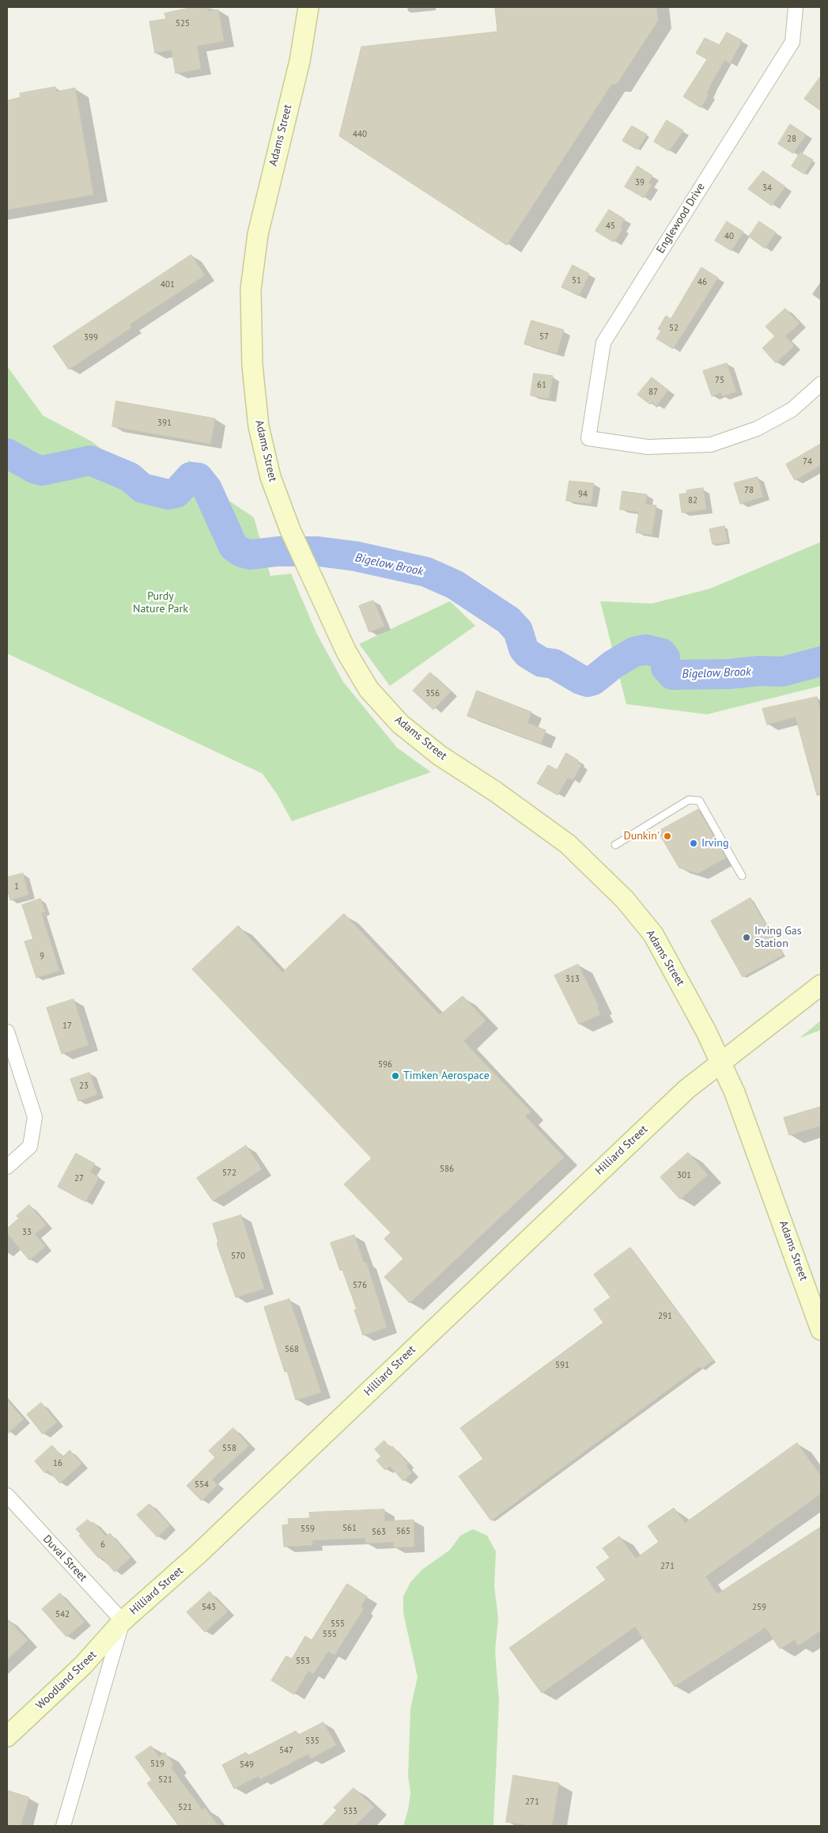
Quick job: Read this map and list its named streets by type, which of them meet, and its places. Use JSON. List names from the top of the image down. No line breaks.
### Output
{"streets":{"main road":["Adams Street","Hilliard Street","Woodland Street"],"street":["Englewood Drive","Duval Street"]},"crossings":[["Adams Street","Hilliard Street"],["Hilliard Street","Duval Street"],["Hilliard Street","Woodland Street"],["Duval Street","Woodland Street"]],"water":["Bigelow Brook"],"parks":["Purdy Nature Park"],"places":["Dunkin'","Irving","Irving Gas Station","Timken Aerospace"],"house_numbers":["525","440","28","39","34","45","40","51","46","401","52","57","399","75","61","87","391","74","78","94","82","356","1","9","313","17","596","23","586","572","301","27","33","570","576","291","568","591","558","16","554","561","559","565","563","6","271","543","259","542","555","555","553","535","547","519","549","521","271","521","533"]}
